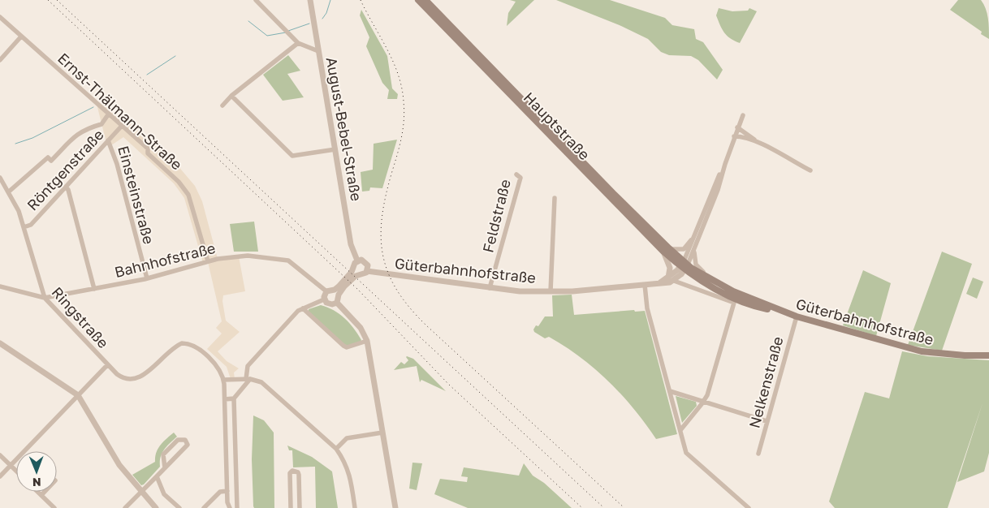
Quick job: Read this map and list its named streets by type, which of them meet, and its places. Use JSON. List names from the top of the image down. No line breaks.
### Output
{"streets":{"main road":["Hauptstraße","Güterbahnhofstraße"],"street":["Ernst-Thälmann-Straße","August-Bebel-Straße","Röntgenstraße","Einsteinstraße","Feldstraße","Bahnhofstraße","Ringstraße","Nelkenstraße"]},"crossings":[["Ernst-Thälmann-Straße","Röntgenstraße"],["Ernst-Thälmann-Straße","Bahnhofstraße"],["Hauptstraße","Güterbahnhofstraße"],["August-Bebel-Straße","Güterbahnhofstraße"],["Röntgenstraße","Einsteinstraße"],["Röntgenstraße","Ringstraße"],["Einsteinstraße","Bahnhofstraße"],["Feldstraße","Güterbahnhofstraße"],["Bahnhofstraße","Ringstraße"],["Güterbahnhofstraße","Nelkenstraße"]],"north":"bottom"}
